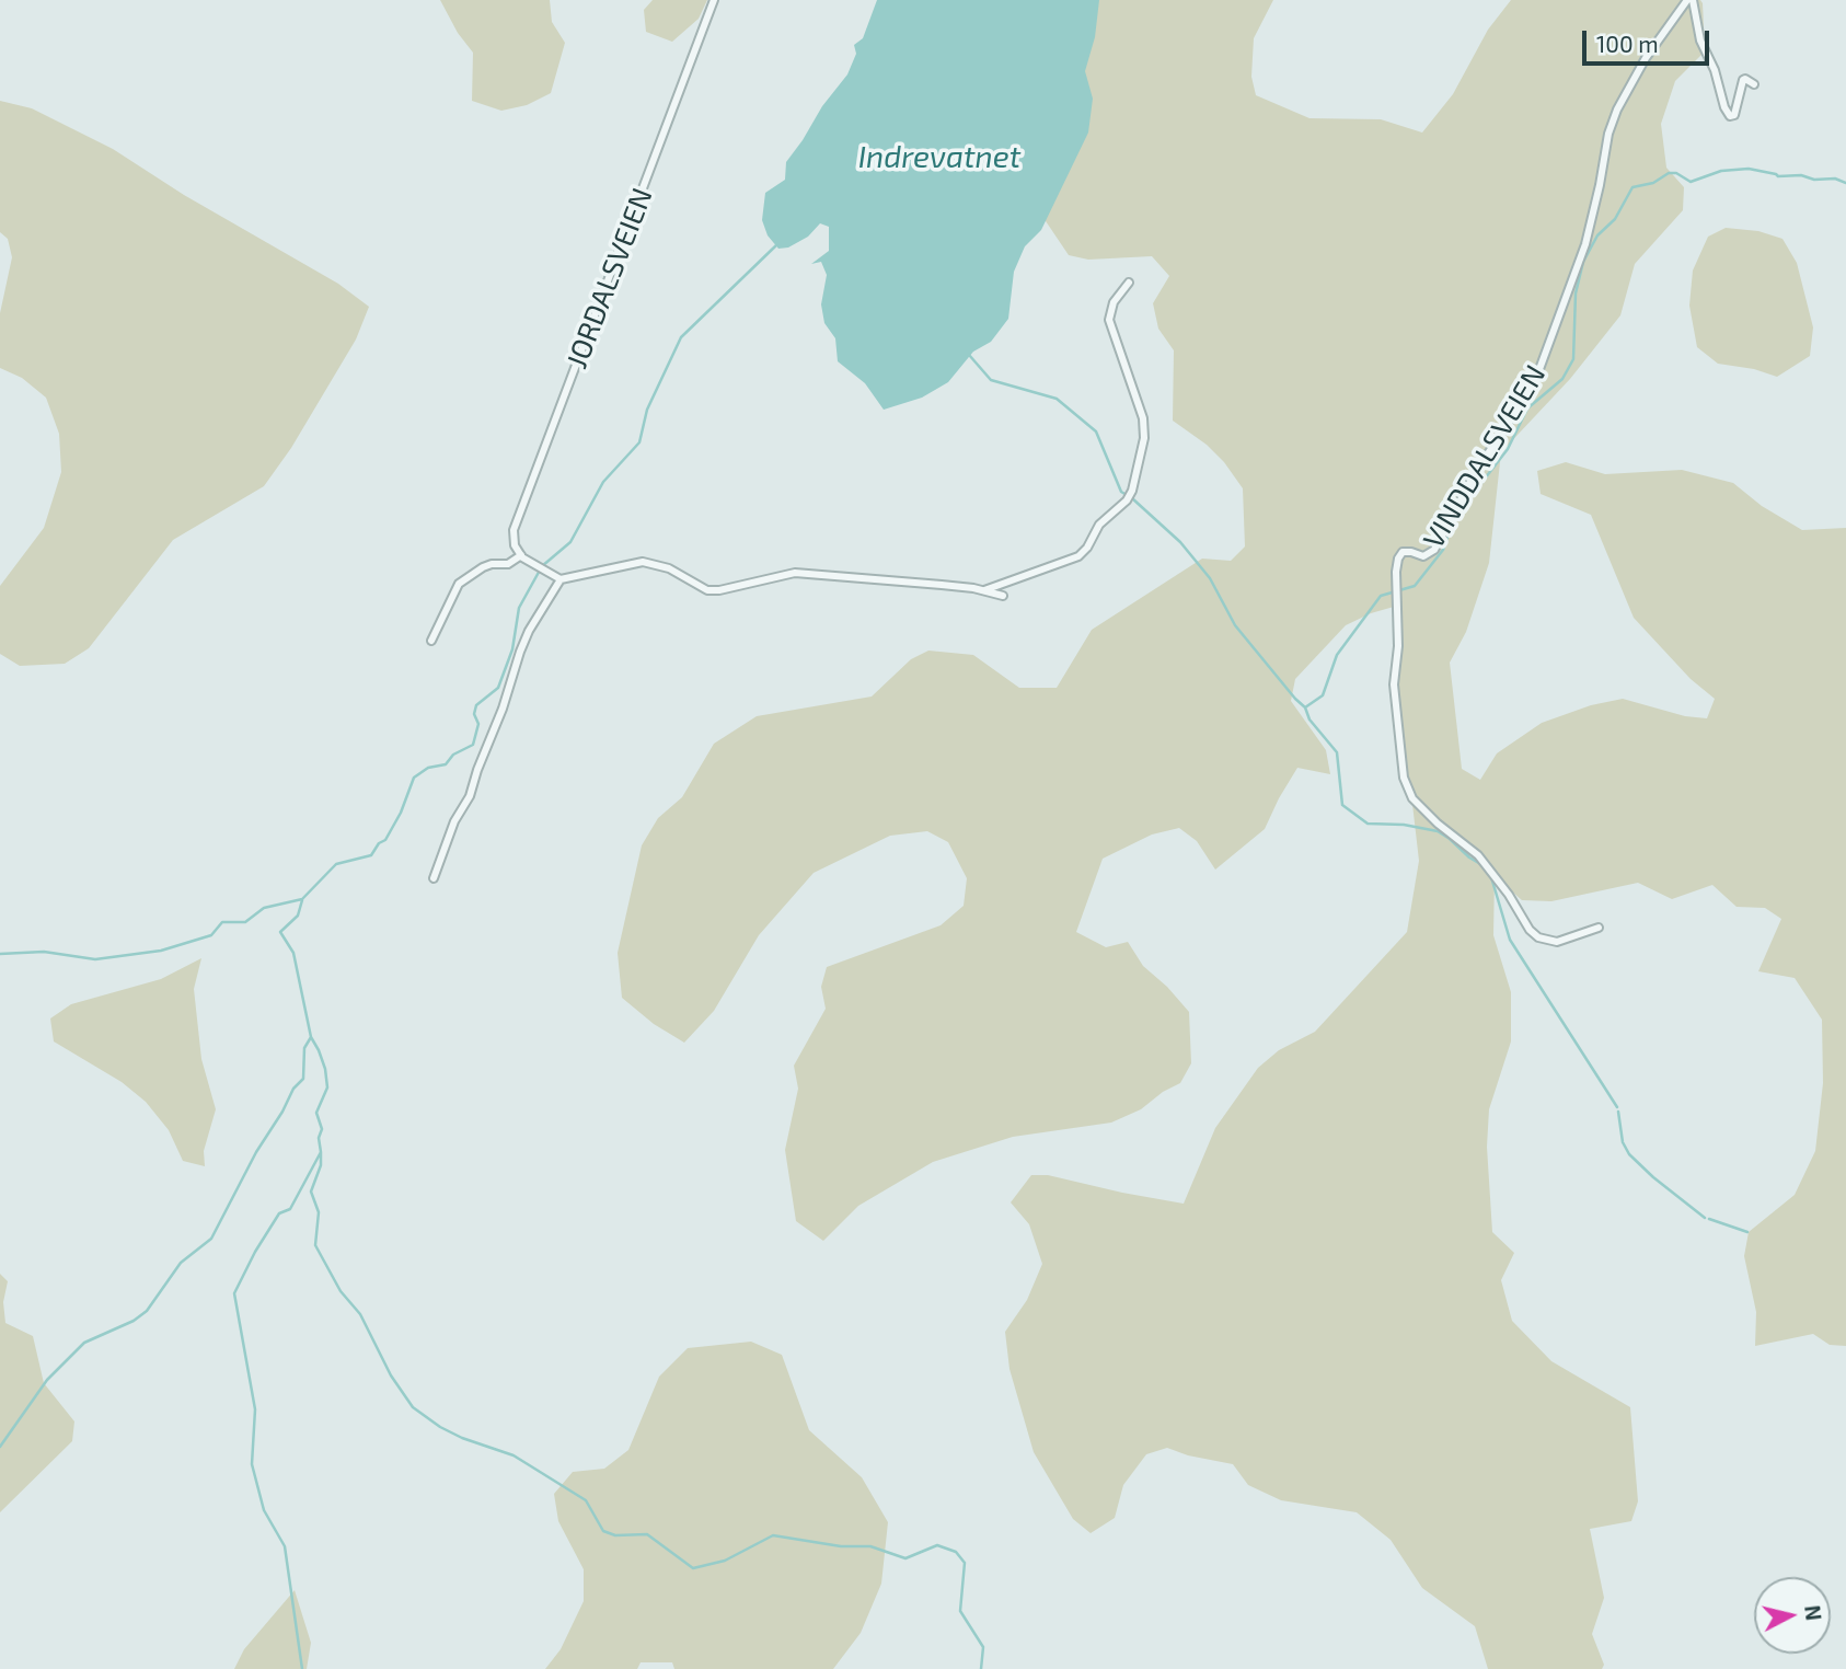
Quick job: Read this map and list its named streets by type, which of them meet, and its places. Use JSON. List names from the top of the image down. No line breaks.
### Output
{"streets":{"street":["JORDALSVEIEN","VINDDALSVEIEN"]},"water":["Indrevatnet"],"scale_bar":"100 m","north":"right"}
